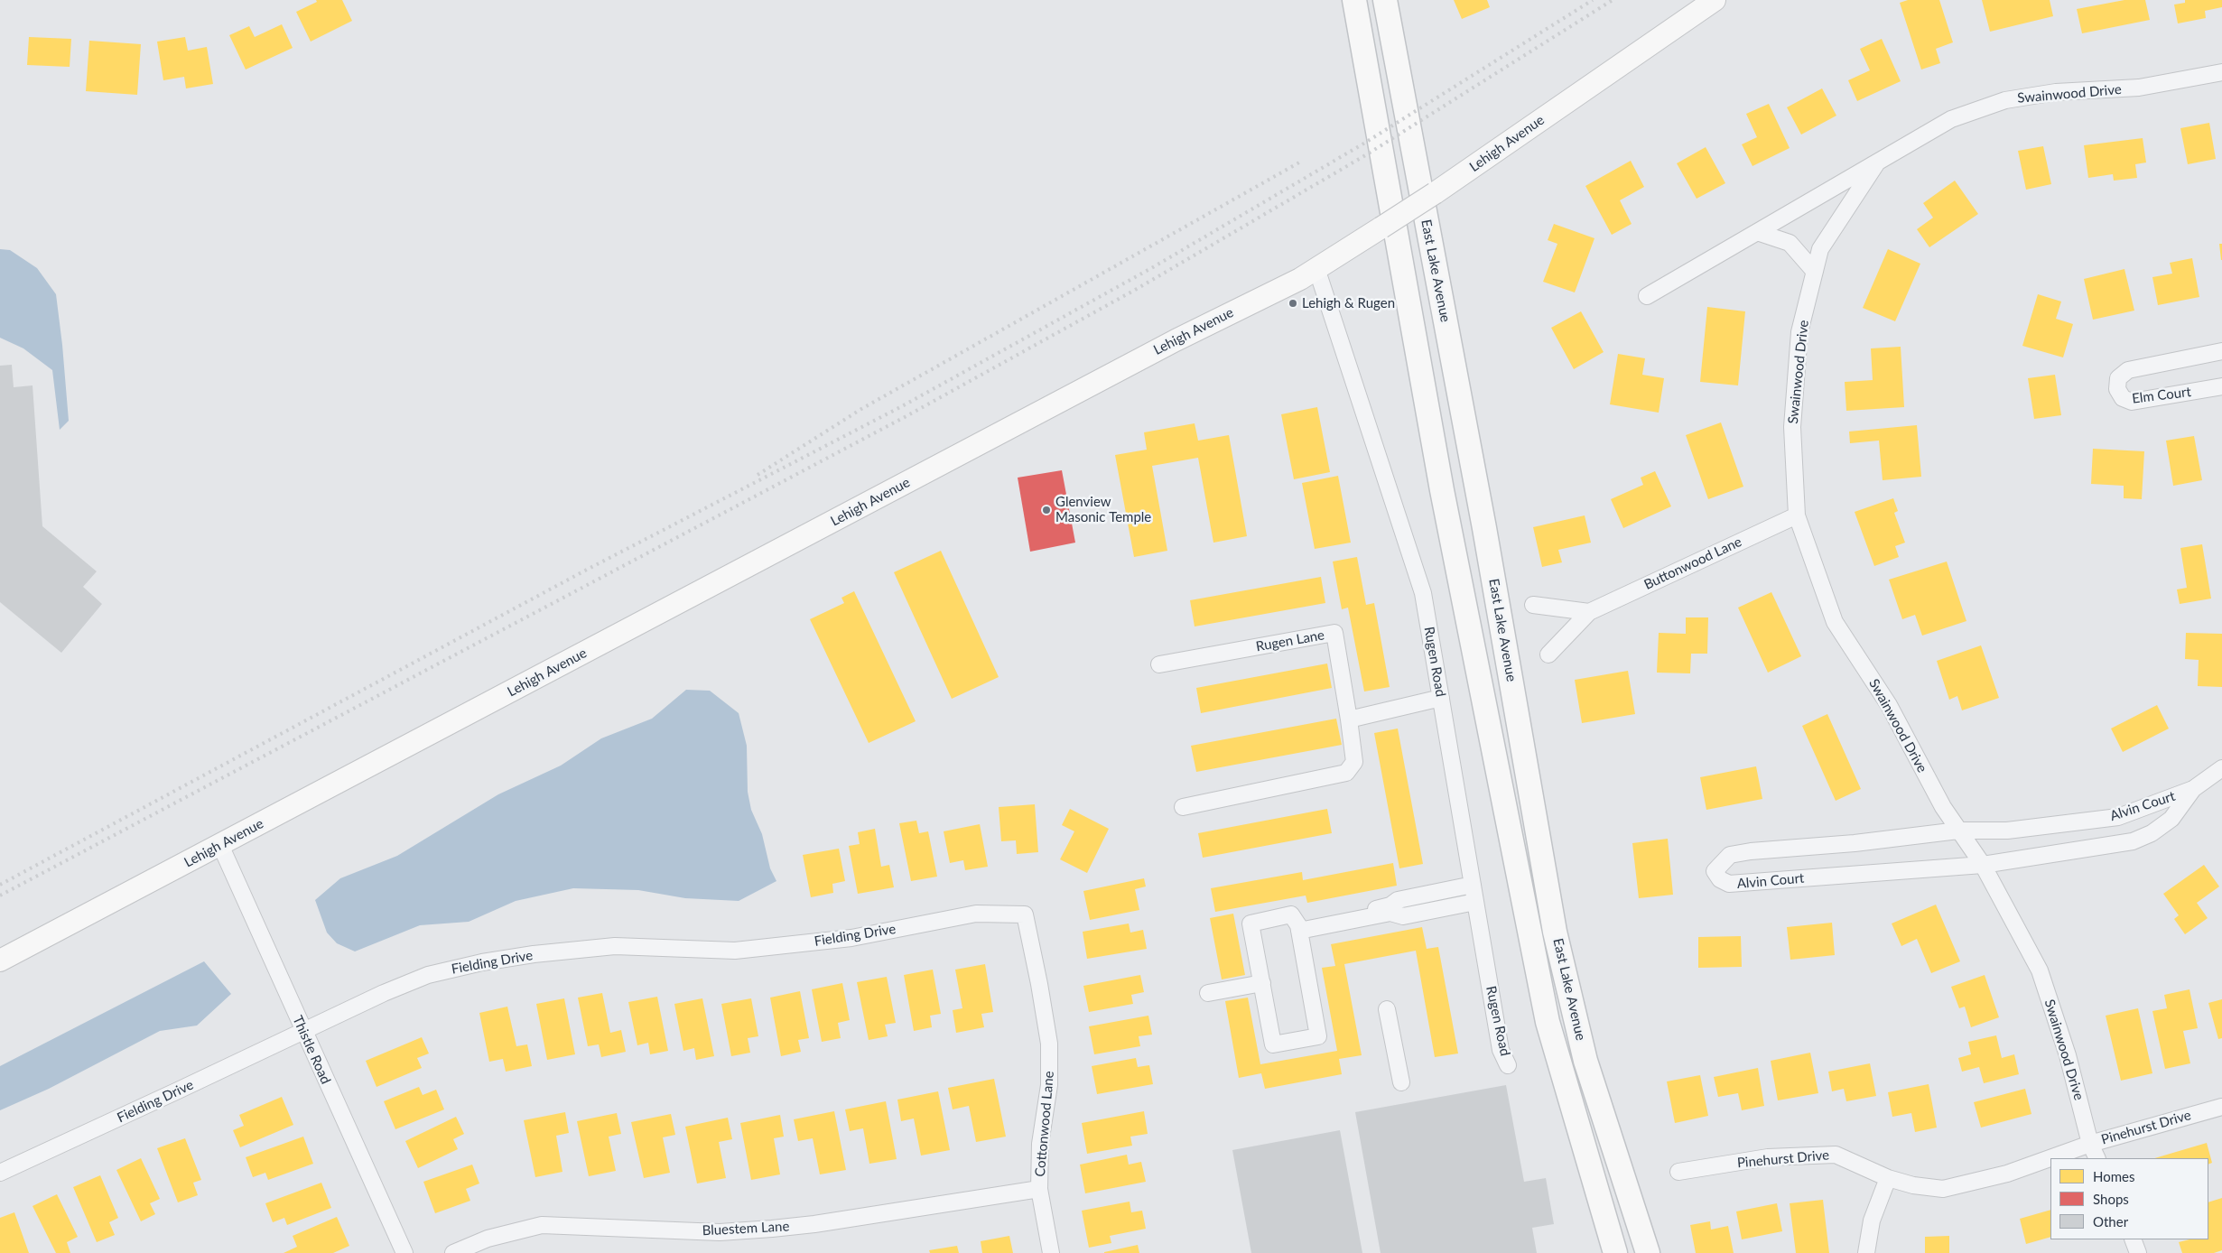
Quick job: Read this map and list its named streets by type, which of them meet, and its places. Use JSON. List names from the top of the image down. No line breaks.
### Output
{"streets":{"main road":["East Lake Avenue"],"street":["Swainwood Drive","Lehigh Avenue","Elm Court","Buttonwood Lane","Rugen Lane","Rugen Road","Alvin Court","Fielding Drive","Thistle Road","Cottonwood Lane","Pinehurst Drive","Bluestem Lane"]},"crossings":[["Swainwood Drive","Buttonwood Lane"],["Swainwood Drive","Alvin Court"],["Swainwood Drive","Pinehurst Drive"],["Lehigh Avenue","Rugen Road"],["Lehigh Avenue","Thistle Road"],["Fielding Drive","Thistle Road"],["Fielding Drive","Cottonwood Lane"],["Cottonwood Lane","Bluestem Lane"]],"places":["Lehigh & Rugen","Glenview Masonic Temple"],"legend":["Homes","Shops","Other"]}
